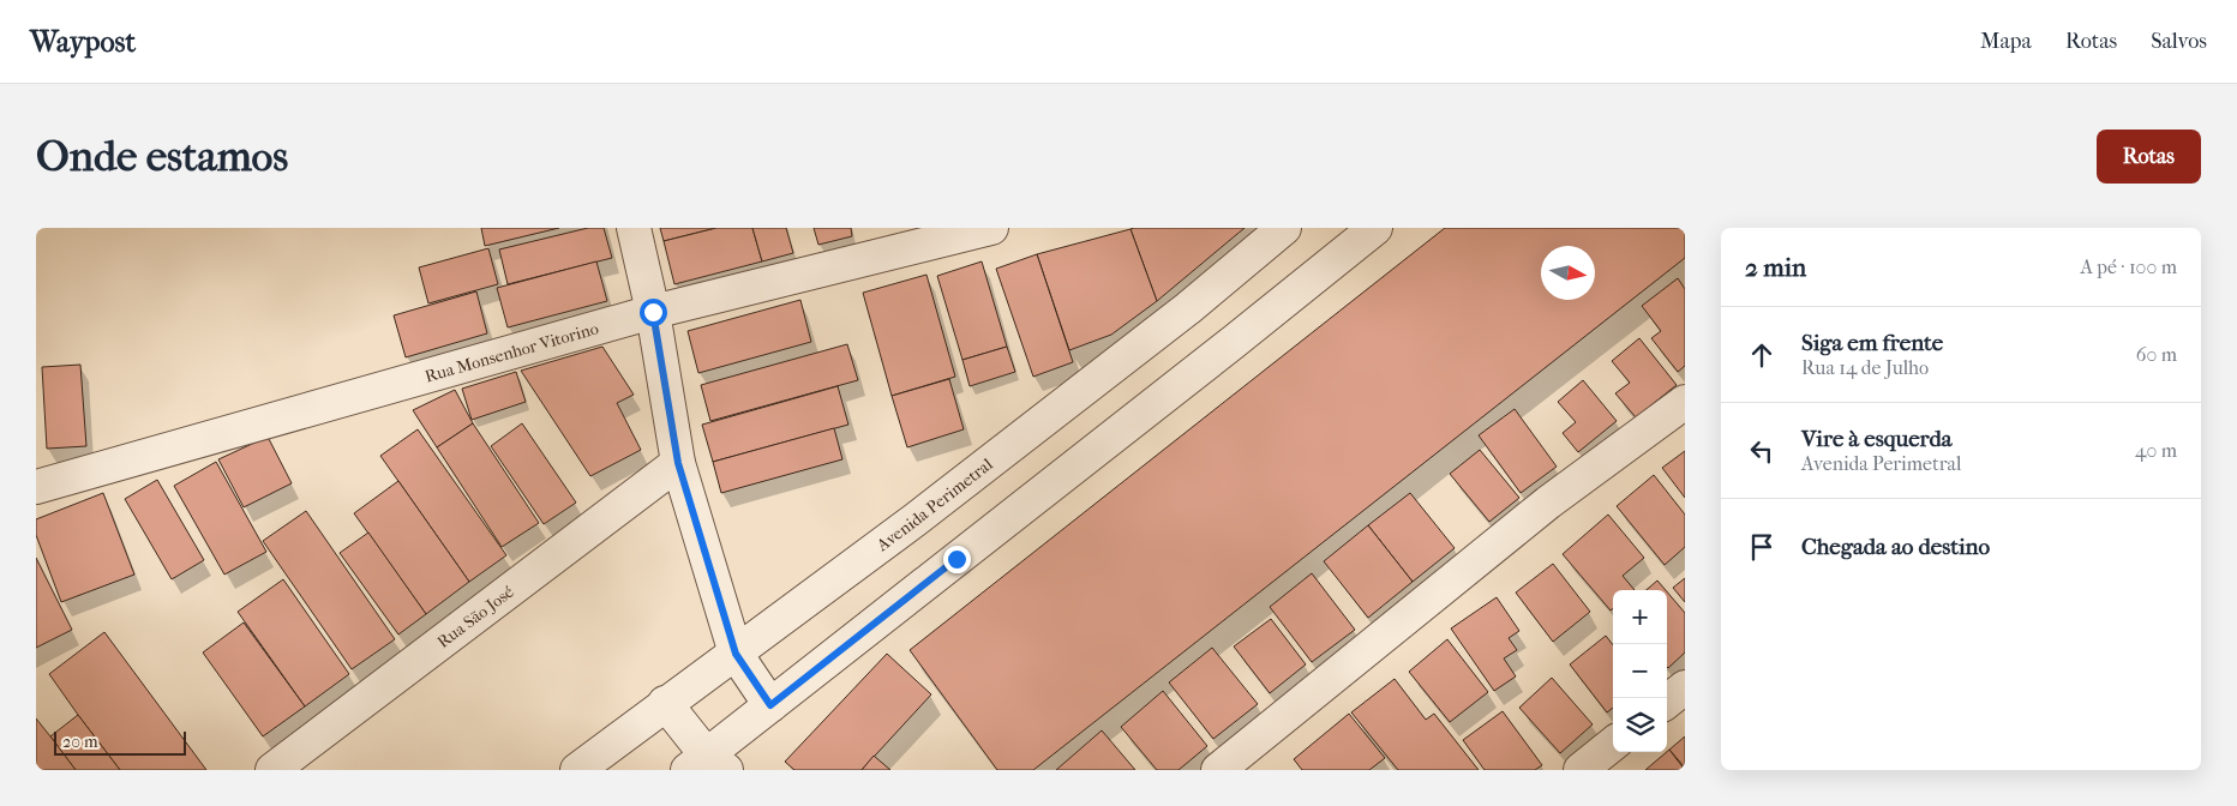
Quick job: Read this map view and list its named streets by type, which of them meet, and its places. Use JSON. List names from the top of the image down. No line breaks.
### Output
{"streets":{"street":["Rua Monsenhor Vitorino","Avenida Perimetral","Rua São José"]},"scale_bar":"20 m","north":"right","page":{"header":"Waypost","nav":["Mapa","Rotas","Salvos"],"buttons":"Rotas","title":"Onde estamos","heading":["2 min","A pé · 100 m"],"list":[["Siga em frente","Rua 14 de Julho","60 m"],["Vire à esquerda","Avenida Perimetral","40 m"],"Chegada ao destino"],"map_buttons":["+","−"],"scale":"20 m"}}
